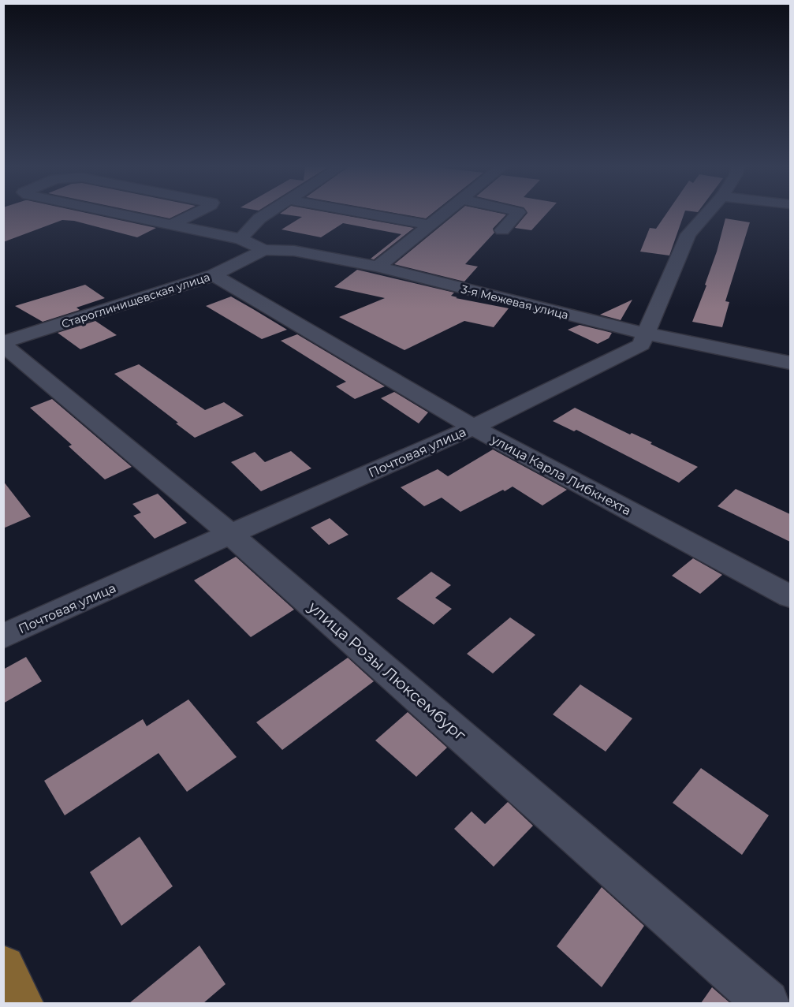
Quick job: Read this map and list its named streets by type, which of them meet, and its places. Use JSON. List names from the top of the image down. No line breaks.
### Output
{"streets":{"street":["Староглинищевская улица","3-я Межевая улица","Почтовая улица","улица Карла Либкнехта","улица Розы Люксембург"]},"crossings":[["Староглинищевская улица","3-я Межевая улица"],["Староглинищевская улица","улица Карла Либкнехта"],["Староглинищевская улица","улица Розы Люксембург"],["3-я Межевая улица","Почтовая улица"],["Почтовая улица","улица Карла Либкнехта"],["Почтовая улица","улица Розы Люксембург"]]}
